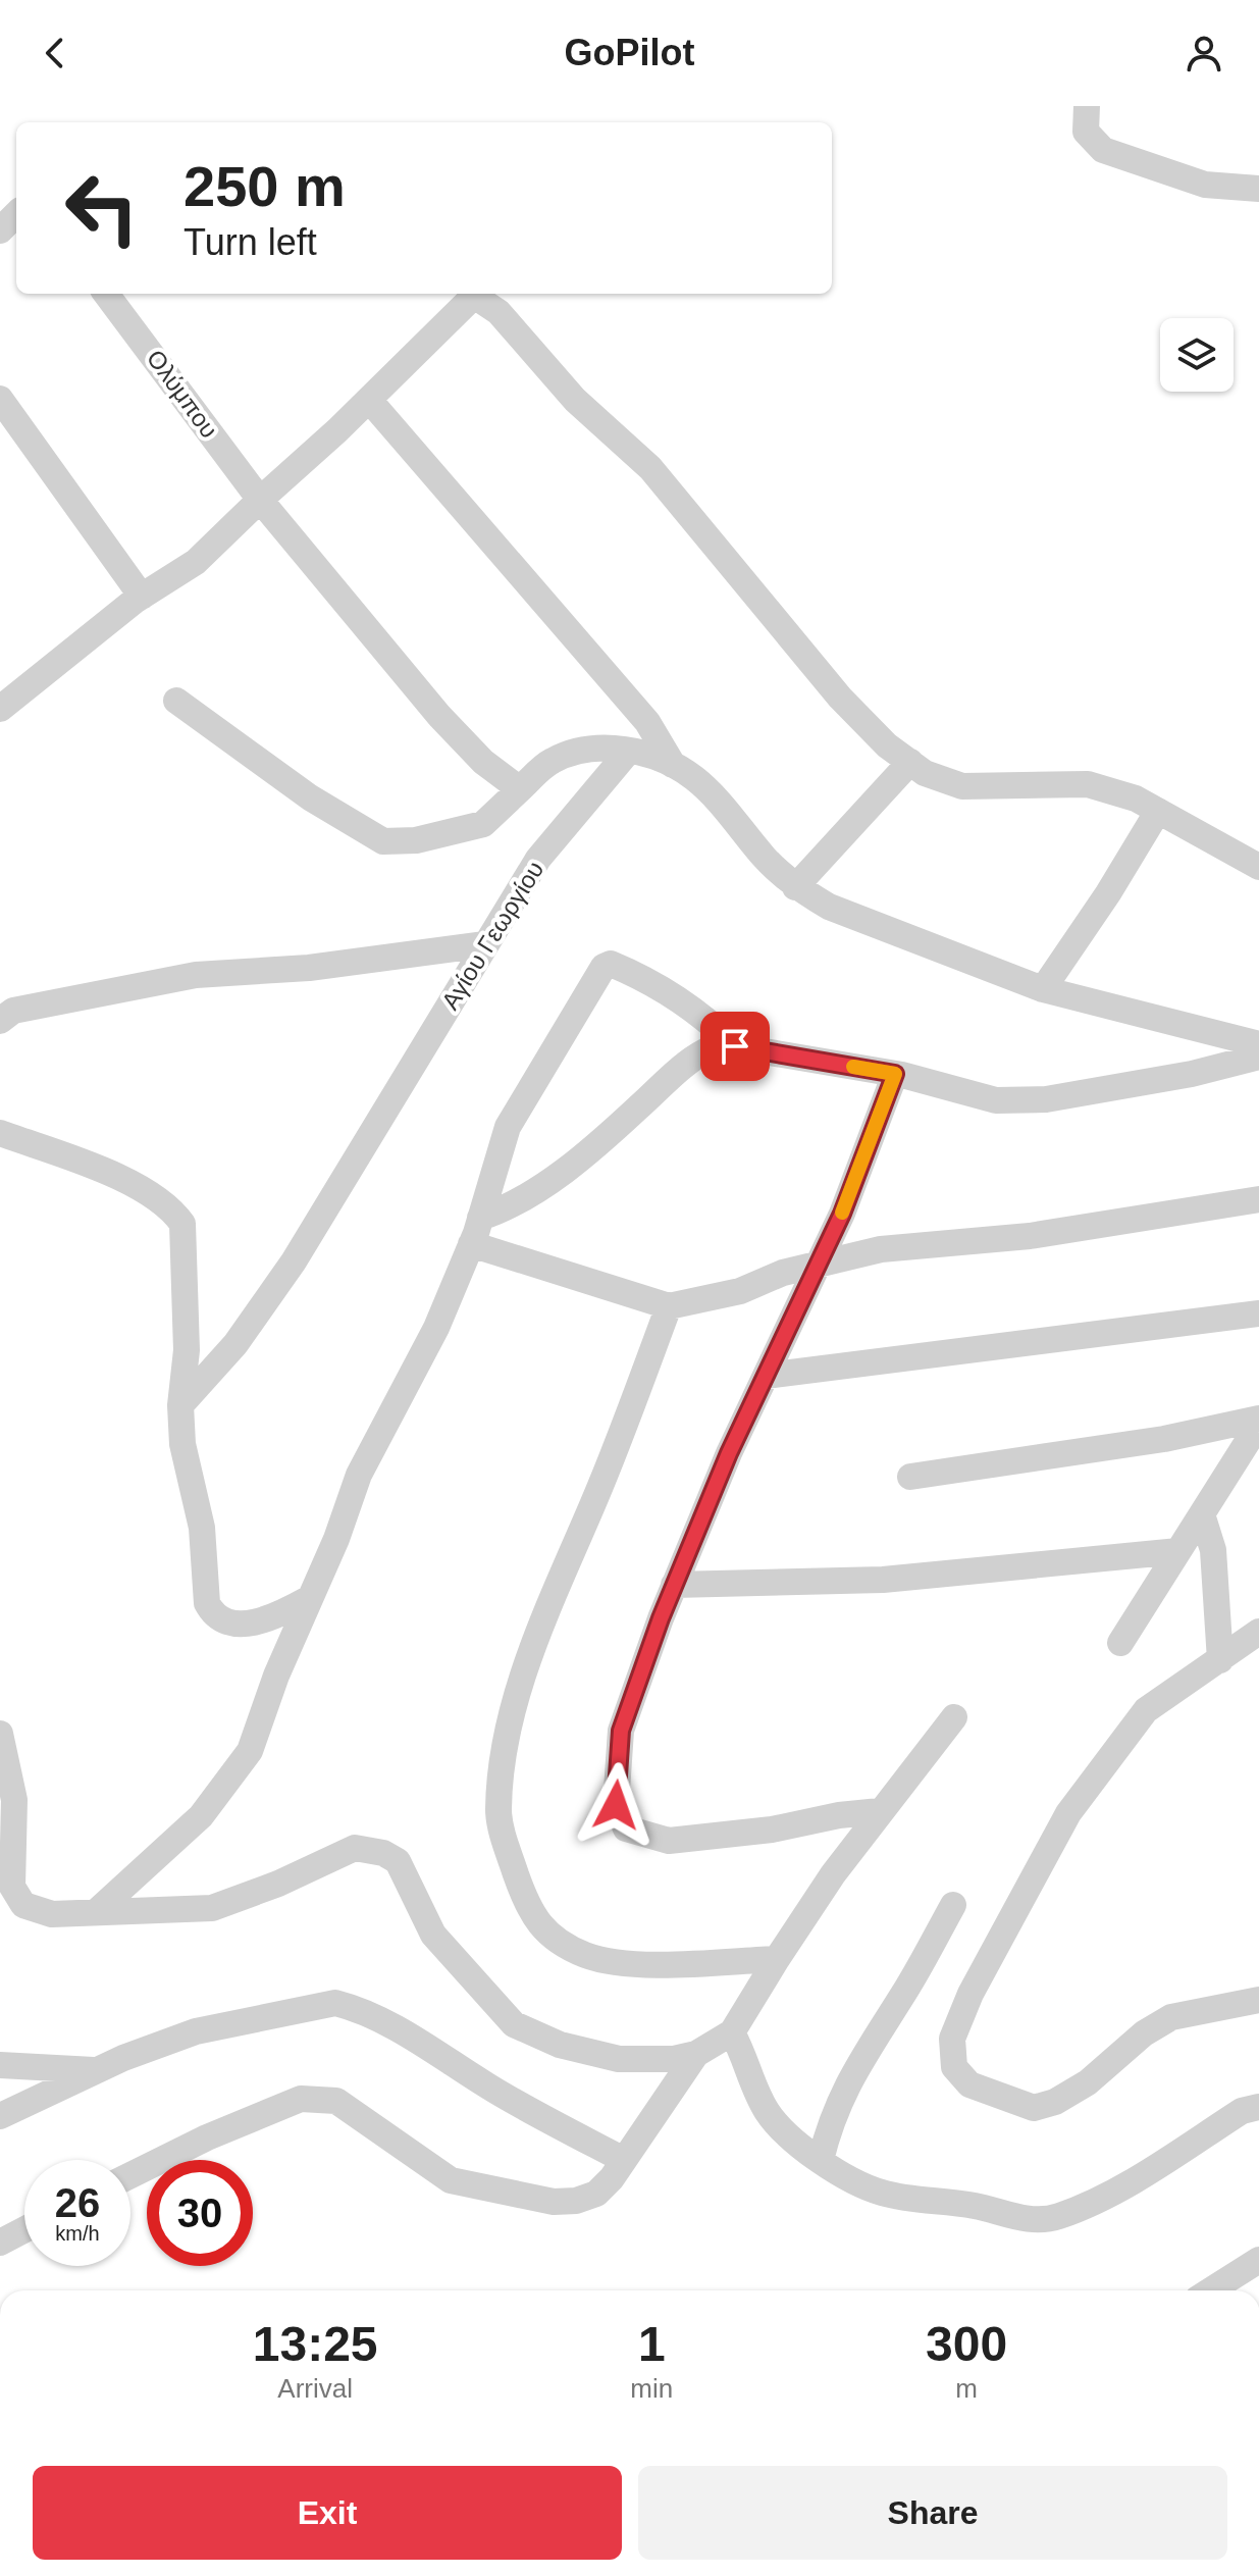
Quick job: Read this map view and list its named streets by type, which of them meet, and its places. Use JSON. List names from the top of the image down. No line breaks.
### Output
{"streets":{"street":["Ολύμπου","Αγίου Γεωργίου"]},"page":{"header":"GoPilot","turn":["250 m","Turn left"],"speed":"26 km/h","limit":"30","eta":["13:25","Arrival","1","min","300","m"],"buttons":["Exit","Share"]}}
